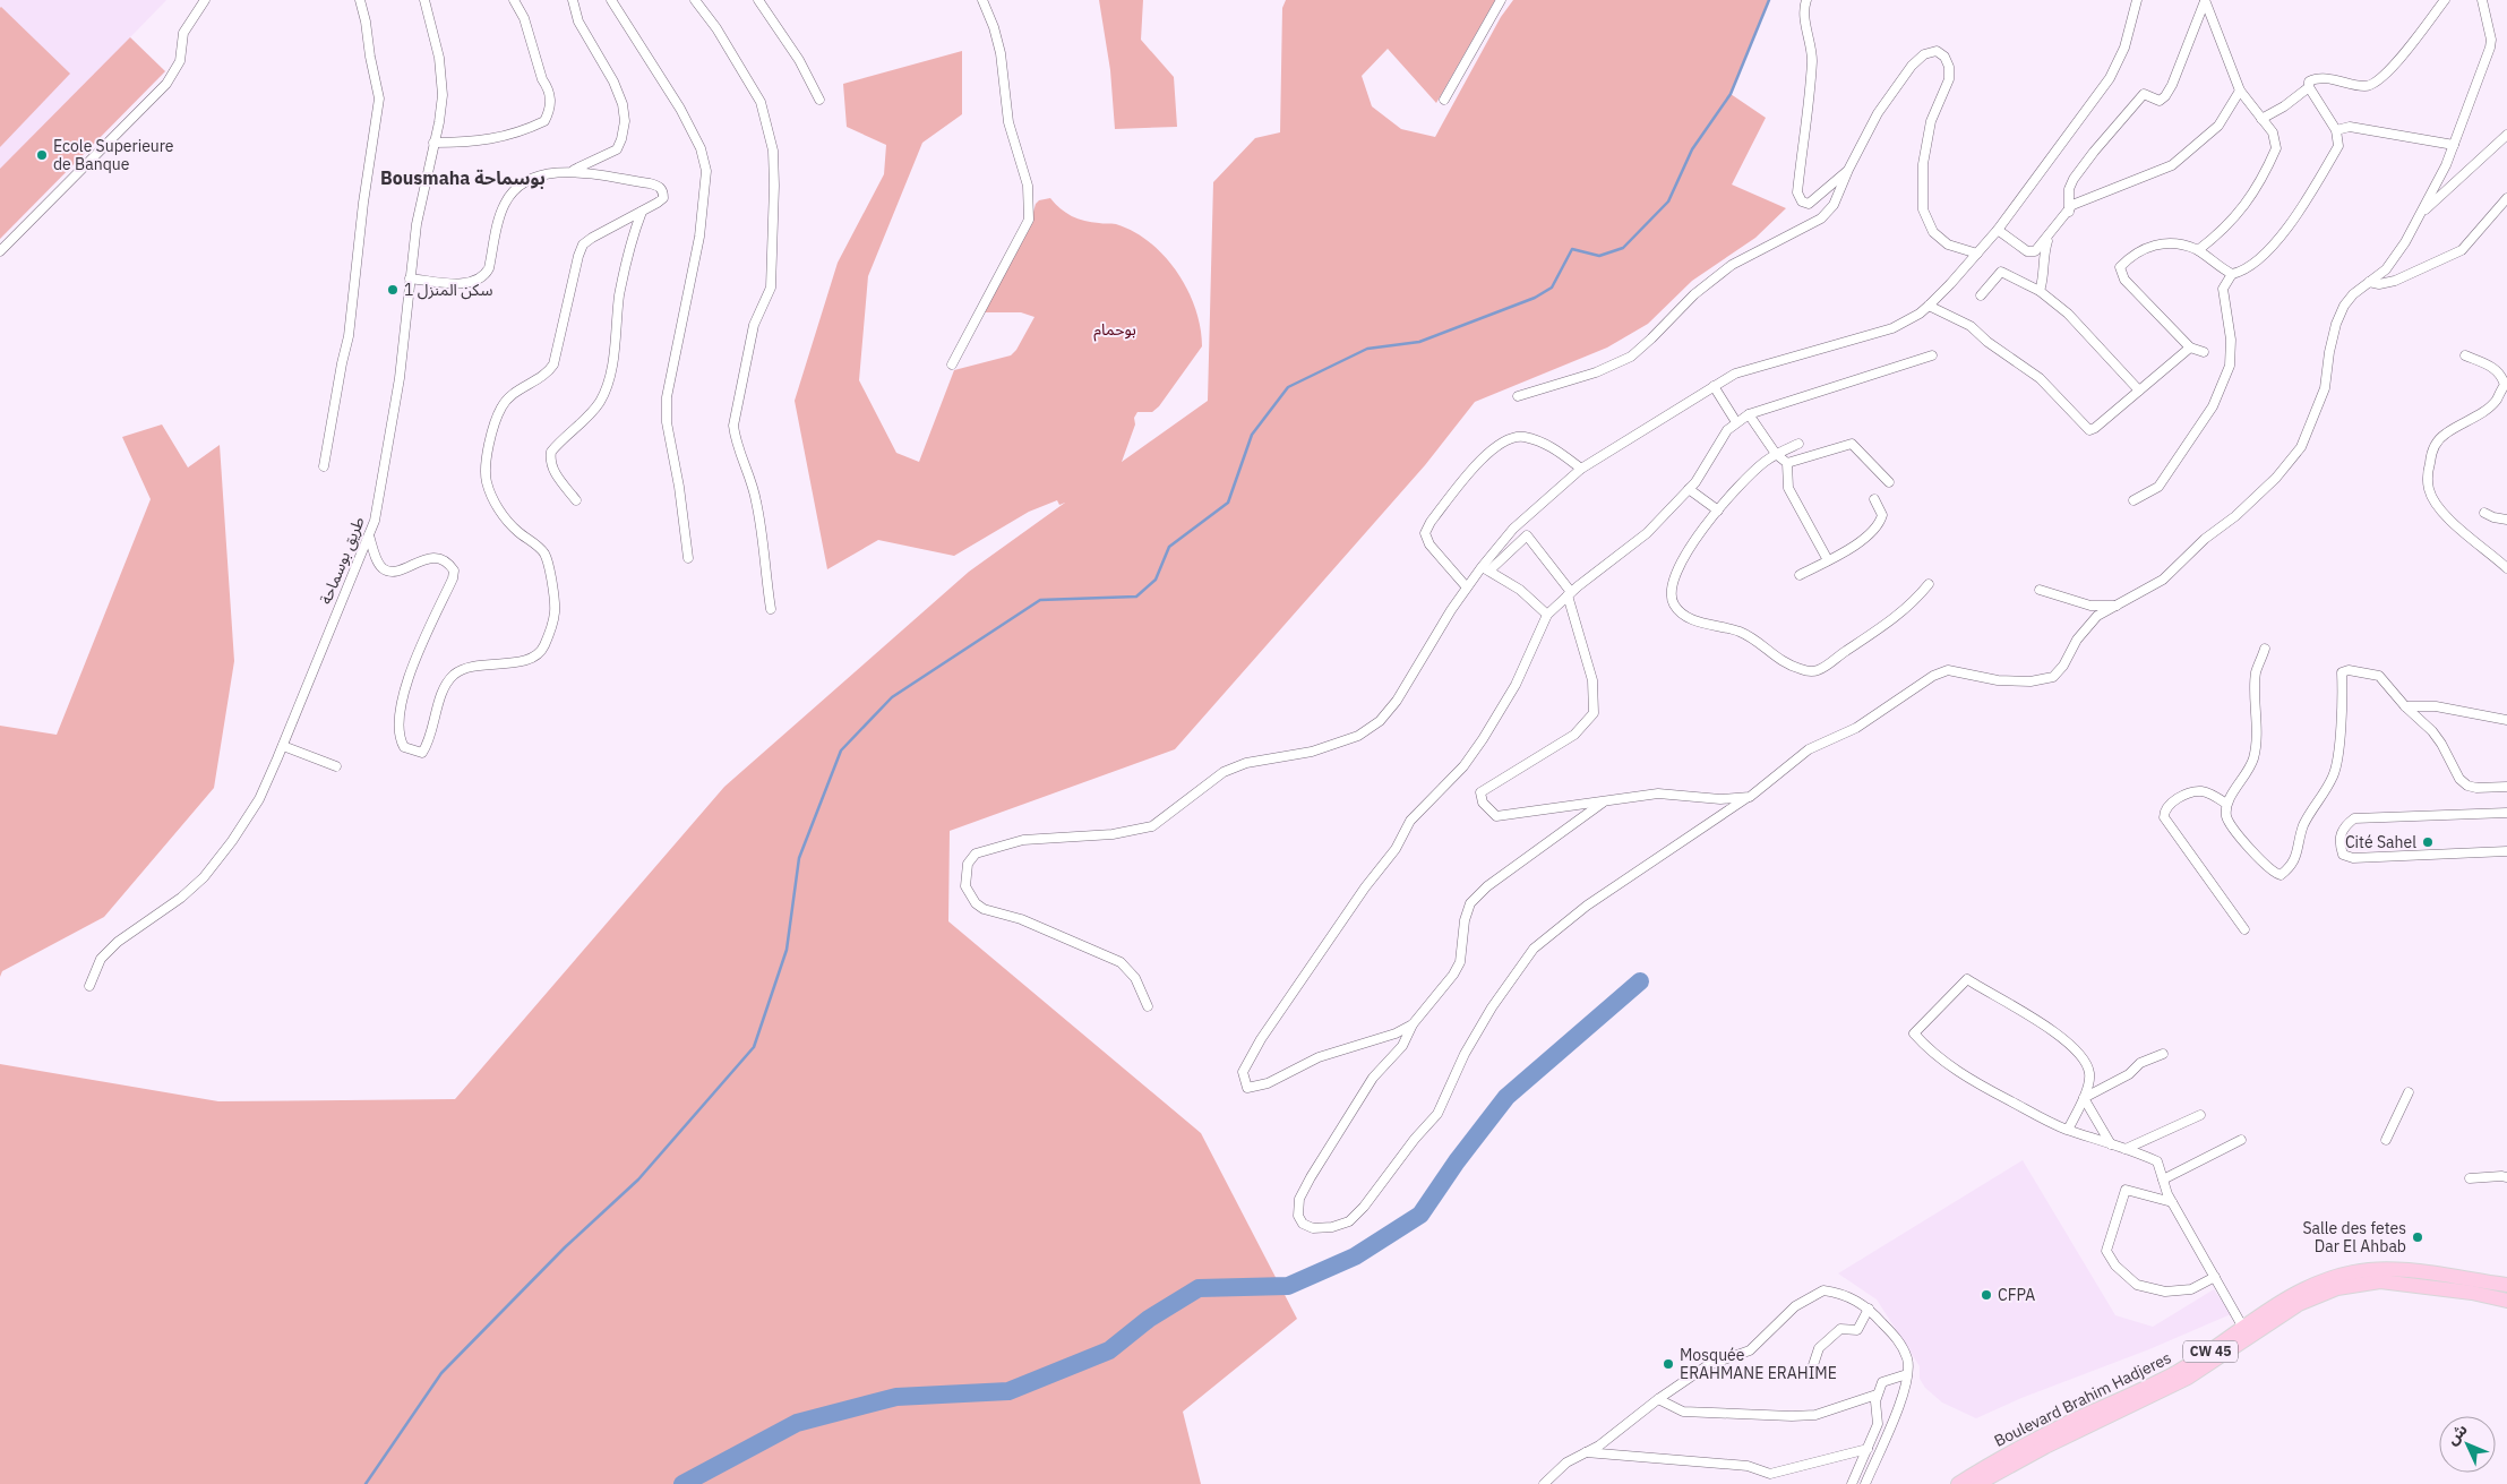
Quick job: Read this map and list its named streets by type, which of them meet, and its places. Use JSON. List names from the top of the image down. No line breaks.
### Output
{"streets":{"main road":["CW 45","Boulevard Brahim Hadjeres"],"street":["طريق بوسماحة"]},"crossings":[["CW 45","Boulevard Brahim Hadjeres"]],"districts":["Bousmaha بوسماحة"],"parks":["بوحمام"],"places":["Ecole Superieure de Banque","سكن المنزل 1","Cité Sahel","Salle des fetes Dar El Ahbab","CFPA","Mosquée ERAHMANE ERAHIME"],"north":"top left"}
